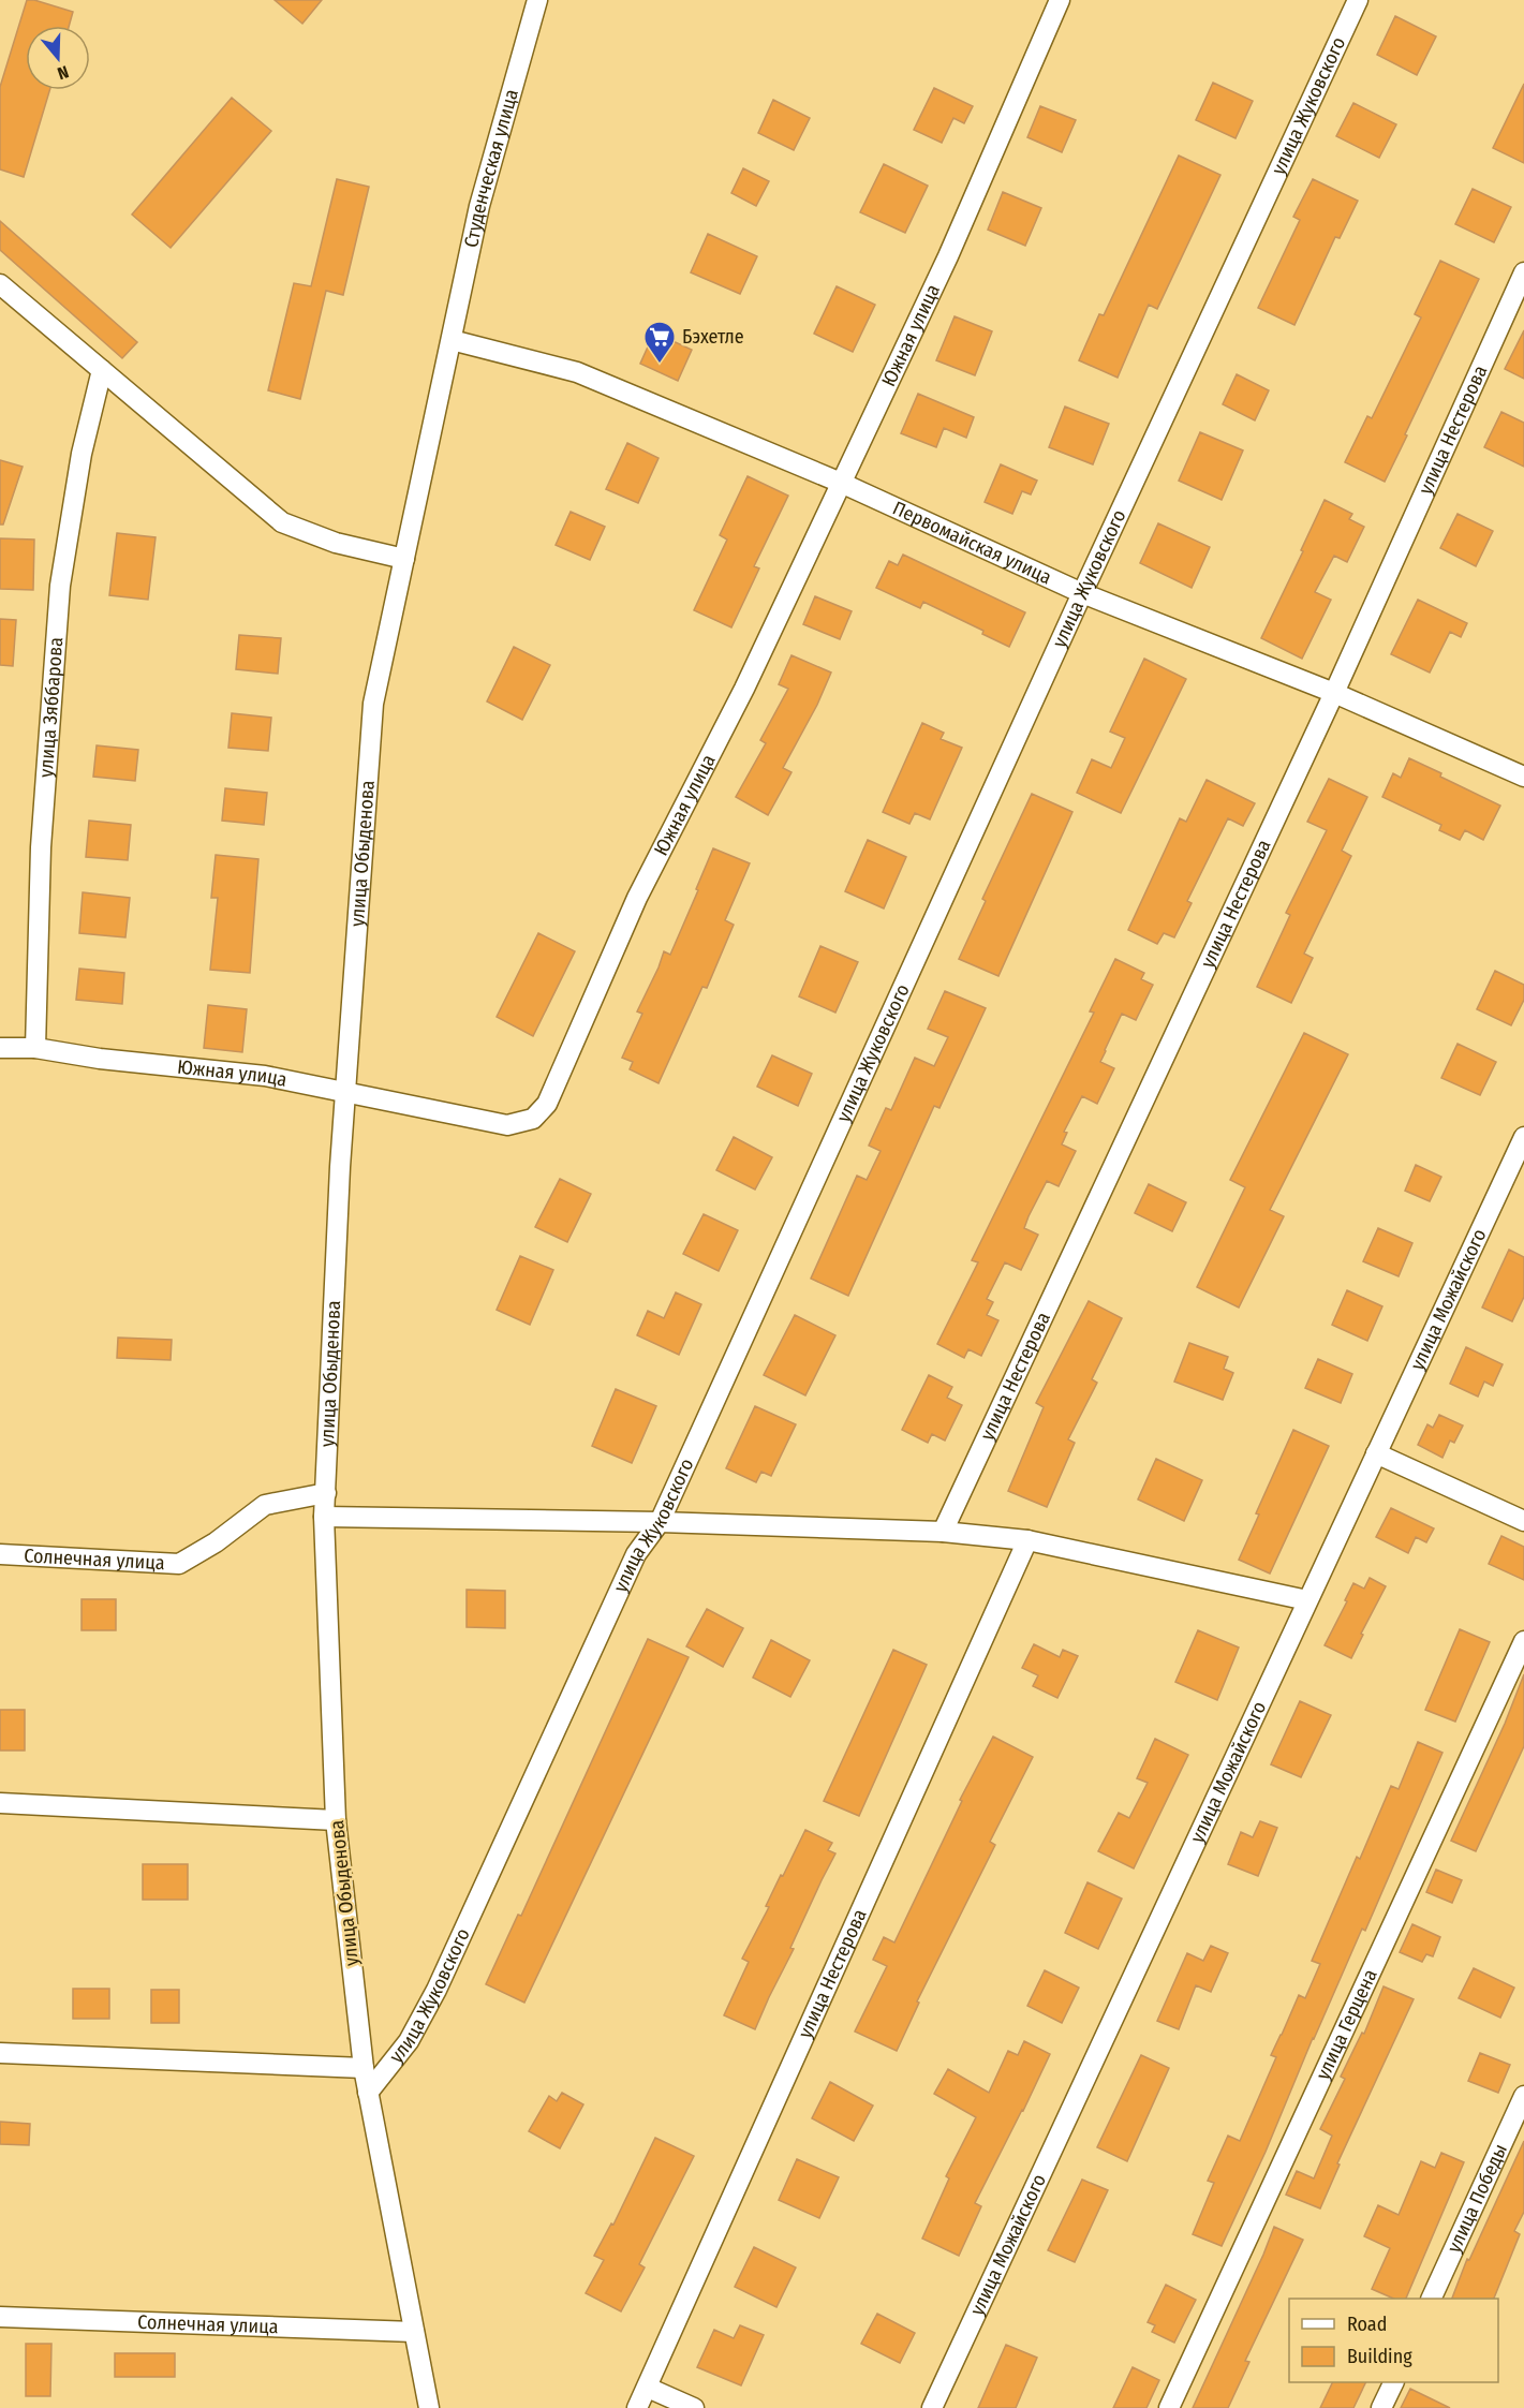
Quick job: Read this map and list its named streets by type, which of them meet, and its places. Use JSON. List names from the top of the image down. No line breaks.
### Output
{"streets":{"street":["улица Жуковского","Студенческая улица","Южная улица","улица Нестерова","Первомайская улица","улица Зяббарова","улица Обыденова","улица Можайского","Солнечная улица","улица Герцена","улица Победы"]},"crossings":[["улица Жуковского","Первомайская улица"],["улица Жуковского","улица Обыденова"],["Студенческая улица","Первомайская улица"],["Студенческая улица","улица Обыденова"],["Южная улица","Первомайская улица"],["Южная улица","улица Зяббарова"],["Южная улица","улица Обыденова"],["улица Нестерова","Первомайская улица"],["Первомайская улица","улица Обыденова"],["улица Обыденова","Солнечная улица"]],"places":{"supermarket":["Бэхетле"]},"legend":["Road","Building"],"north":"bottom"}
